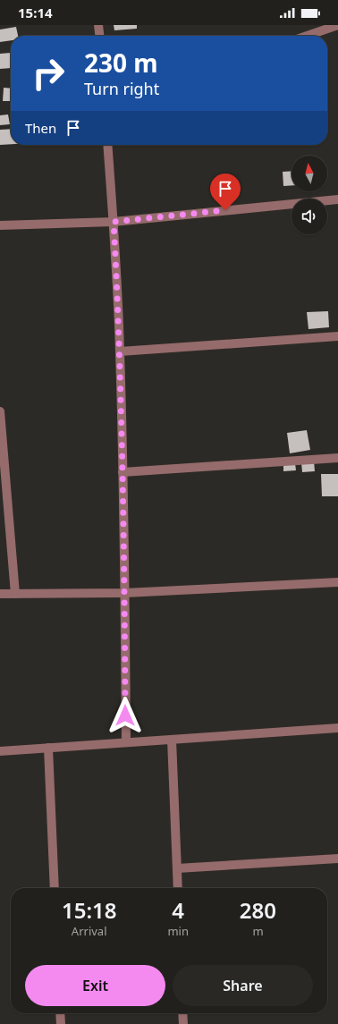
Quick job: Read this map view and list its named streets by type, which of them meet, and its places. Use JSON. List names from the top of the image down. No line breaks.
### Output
{"north":"top","page":{"status":"15:14","turn":["230 m","Turn right"],"then":"Then","eta":["15:18","Arrival","4","min","280","m"],"buttons":["Exit","Share"]}}
